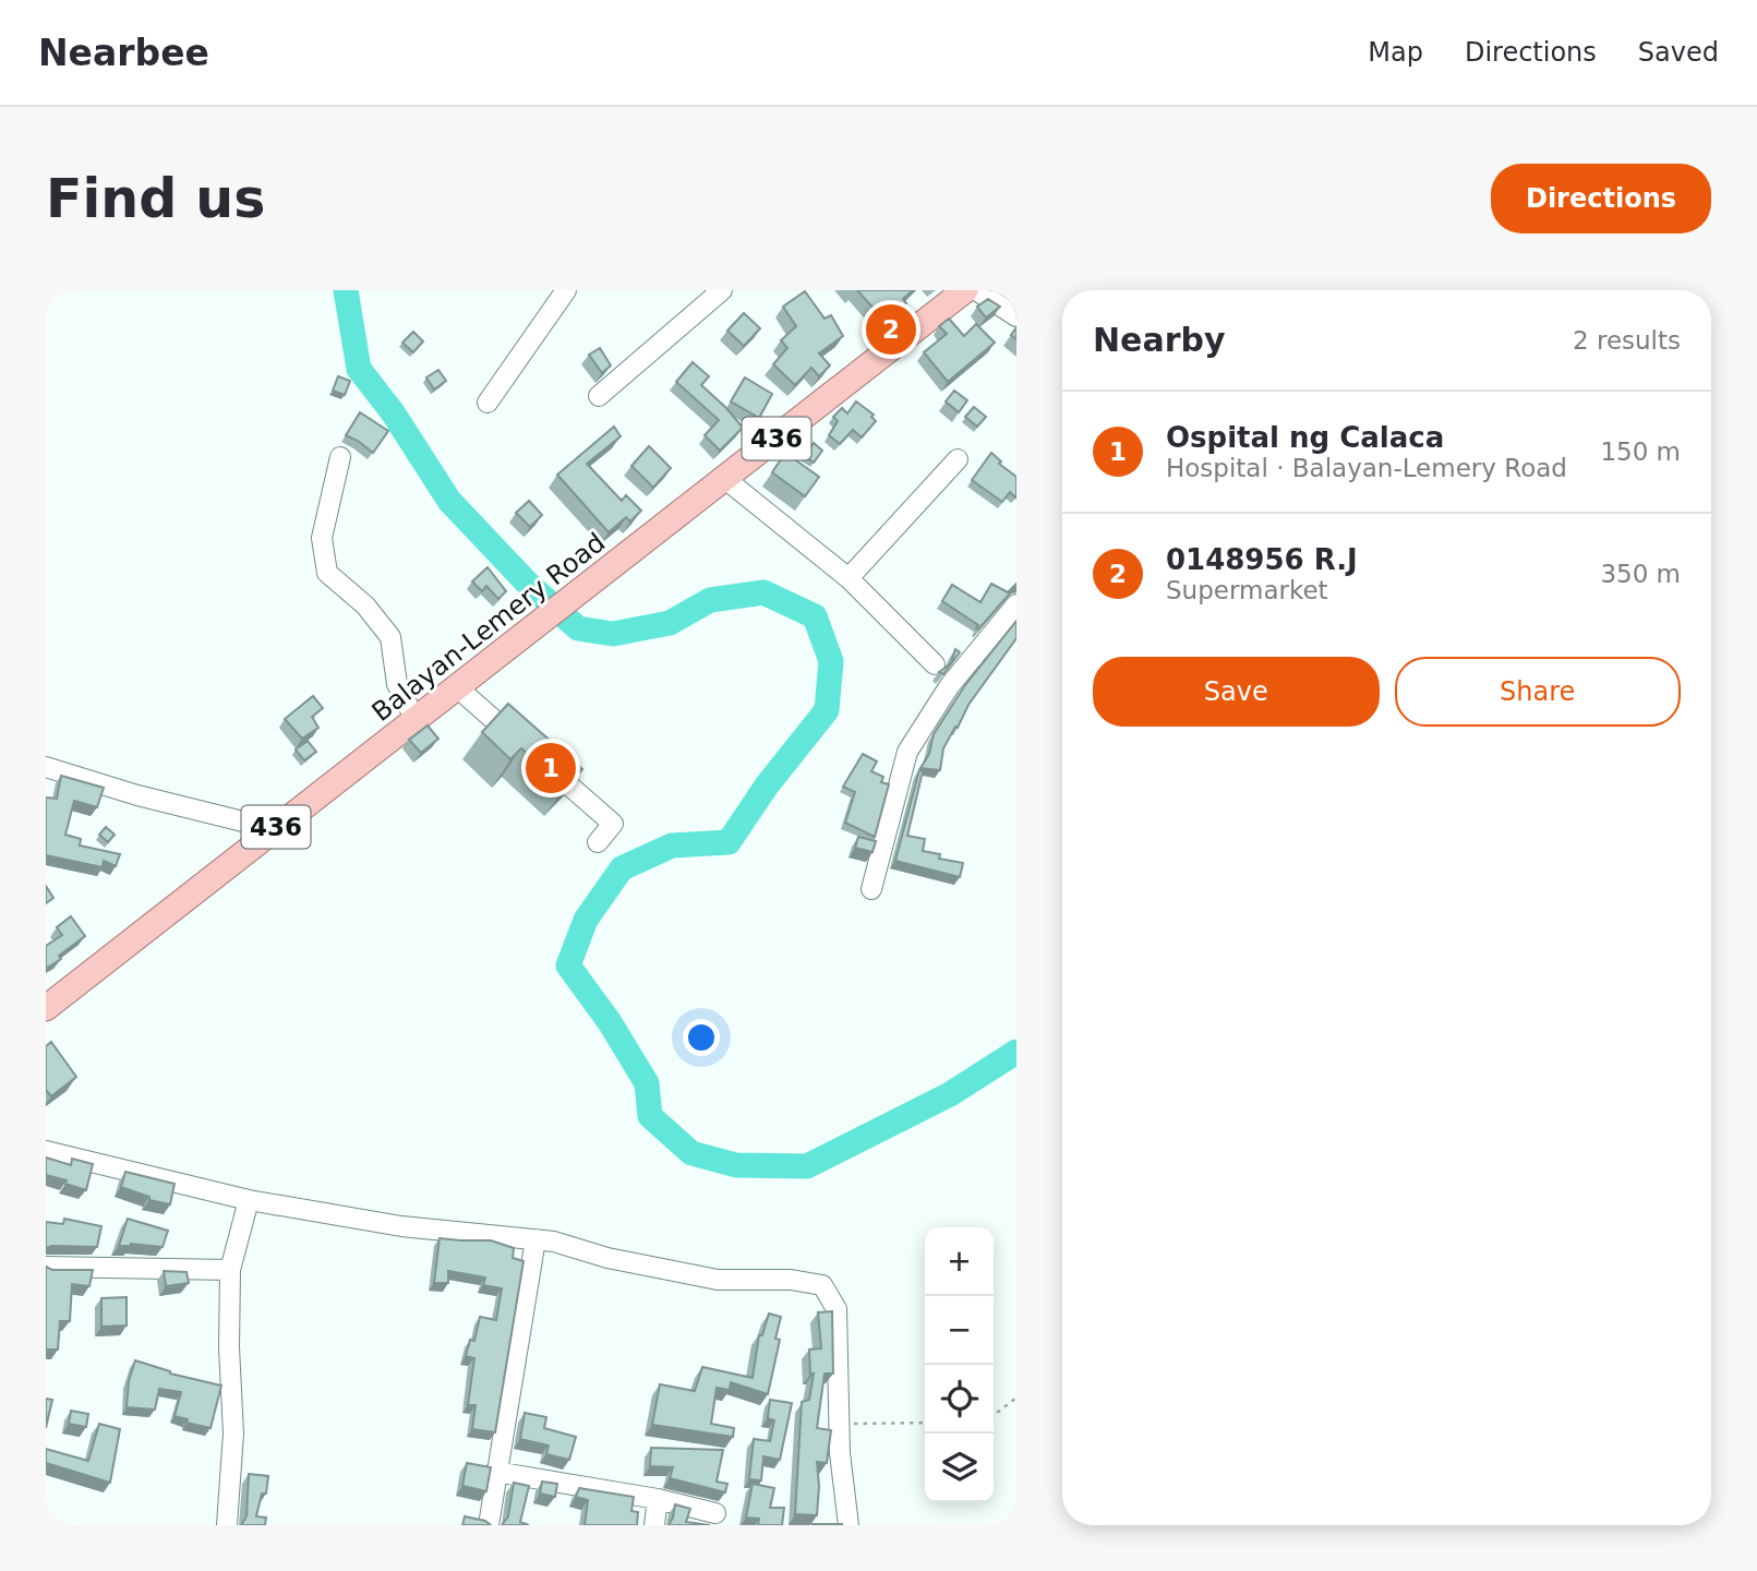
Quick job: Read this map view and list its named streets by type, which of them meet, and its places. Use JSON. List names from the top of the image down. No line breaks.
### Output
{"streets":{"main road":["436","Balayan-Lemery Road"]},"page":{"header":"Nearbee","nav":["Map","Directions","Saved"],"buttons":["Directions",["Save","Share"]],"title":"Find us","heading":["Nearby","2 results"],"pins":["2","1"],"list":[{"mark":"1","name":"Ospital ng Calaca","note":"Hospital · Balayan-Lemery Road","value":"150 m"},{"mark":"2","name":"0148956 R.J","note":"Supermarket","value":"350 m"}],"map_buttons":["+","−"]}}
